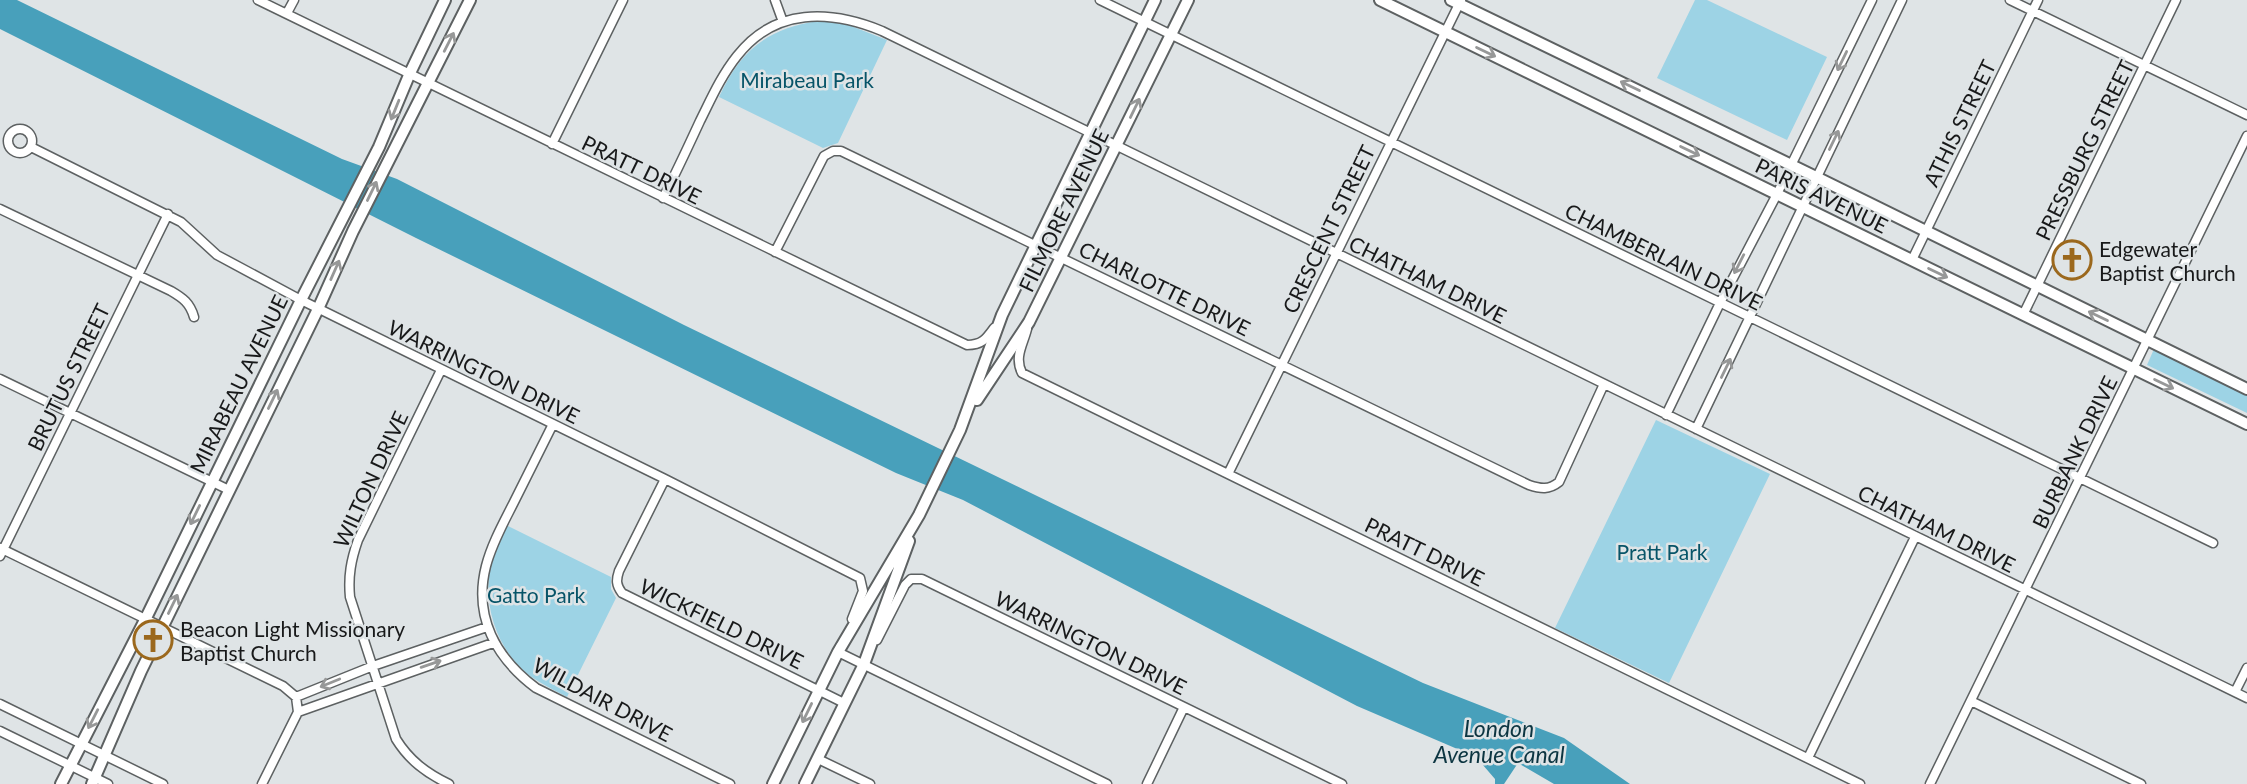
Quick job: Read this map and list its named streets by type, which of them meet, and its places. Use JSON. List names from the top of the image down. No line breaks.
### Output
{"streets":{"street":["ATHIS STREET","PRESSBURG STREET","PRATT DRIVE","PARIS AVENUE","FILMORE AVENUE","CRESCENT STREET","CHAMBERLAIN DRIVE","CHATHAM DRIVE","CHARLOTTE DRIVE","WARRINGTON DRIVE","BRUTUS STREET","MIRABEAU AVENUE","BURBANK DRIVE","WILTON DRIVE","WICKFIELD DRIVE","WILDAIR DRIVE"]},"crossings":[["ATHIS STREET","PARIS AVENUE"],["PRESSBURG STREET","PARIS AVENUE"],["PRATT DRIVE","FILMORE AVENUE"],["PRATT DRIVE","CRESCENT STREET"],["PRATT DRIVE","CHATHAM DRIVE"],["PRATT DRIVE","CHARLOTTE DRIVE"],["PRATT DRIVE","MIRABEAU AVENUE"],["PARIS AVENUE","CRESCENT STREET"],["PARIS AVENUE","BURBANK DRIVE"],["FILMORE AVENUE","CHAMBERLAIN DRIVE"],["FILMORE AVENUE","CHATHAM DRIVE"],["FILMORE AVENUE","CHARLOTTE DRIVE"],["FILMORE AVENUE","WARRINGTON DRIVE"],["FILMORE AVENUE","WICKFIELD DRIVE"],["CRESCENT STREET","CHAMBERLAIN DRIVE"],["CRESCENT STREET","CHATHAM DRIVE"],["CRESCENT STREET","CHARLOTTE DRIVE"],["CHAMBERLAIN DRIVE","BURBANK DRIVE"],["CHATHAM DRIVE","CHARLOTTE DRIVE"],["CHATHAM DRIVE","BURBANK DRIVE"],["WARRINGTON DRIVE","BRUTUS STREET"],["WARRINGTON DRIVE","MIRABEAU AVENUE"],["WARRINGTON DRIVE","WILTON DRIVE"],["WARRINGTON DRIVE","WICKFIELD DRIVE"],["WARRINGTON DRIVE","WILDAIR DRIVE"]],"water":["London Avenue Canal"],"parks":["Mirabeau Park","Pratt Park","Gatto Park"],"places":{"church":["Edgewater Baptist Church","Beacon Light Missionary Baptist Church"]}}
